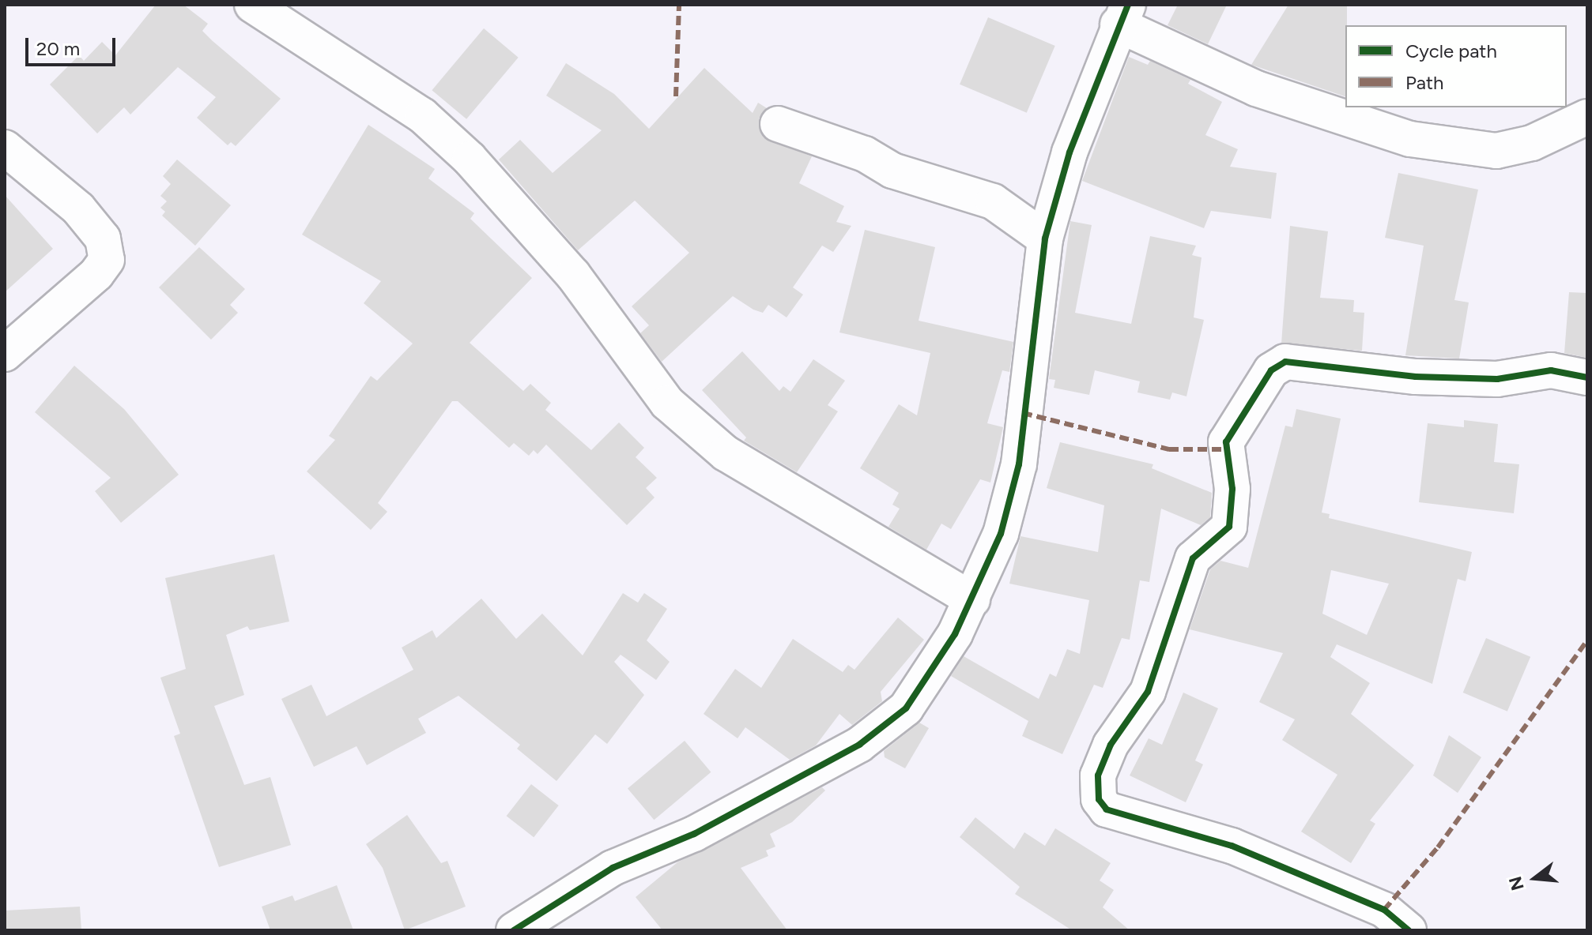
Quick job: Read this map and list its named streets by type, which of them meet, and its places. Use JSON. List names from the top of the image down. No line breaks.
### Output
{"legend":["Cycle path","Path"],"scale_bar":"20 m","north":"left"}
